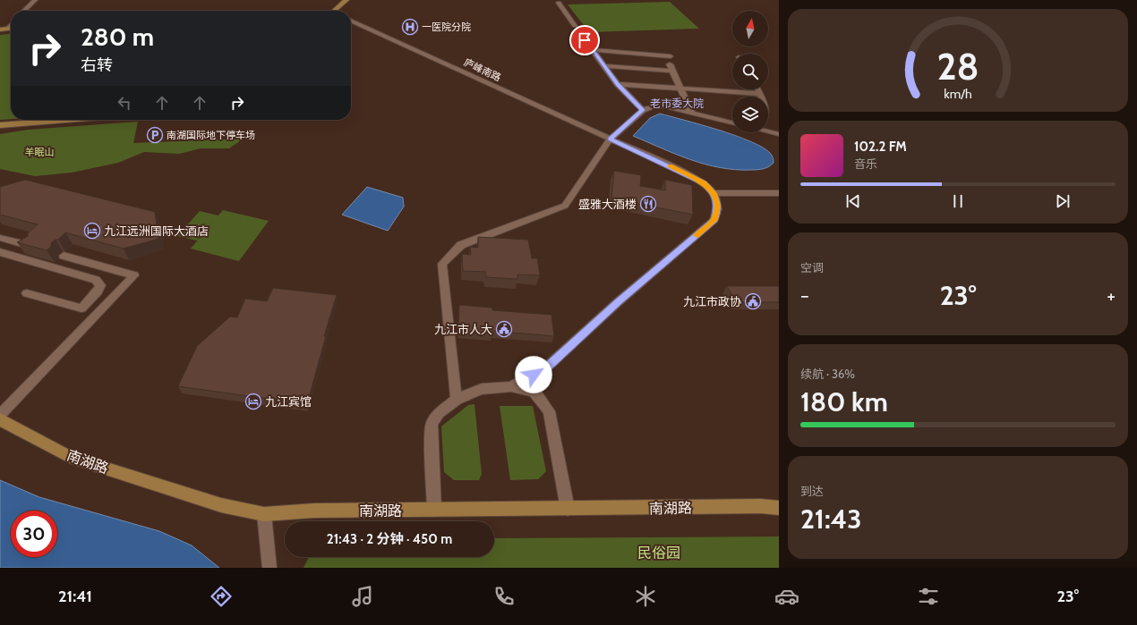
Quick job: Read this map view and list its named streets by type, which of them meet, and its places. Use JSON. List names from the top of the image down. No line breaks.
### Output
{"streets":{"street":["庐峰南路","南湖路"]},"districts":["老市委大院"],"parks":["羊眠山","民俗园"],"places":{"hospital":["一医院分院"],"parking":["南湖国际地下停车场"],"restaurant":["盛雅大酒楼"],"hotel":["九江远洲国际大酒店","九江宾馆"],"public building":["九江市政协","九江市人大"]},"north":"top","page":{"turn":["280 m","右转"],"song":["102.2 FM","音乐"],"tile":["空调",["续航 · 36%","180 km"],["到达","21:43"]],"heat":["−","23°","+"],"limit":"30","trip":"21:43 · 2 分钟 · 450 m","tabs":["21:41","23°"],"gauge":["28","km/h"]}}
